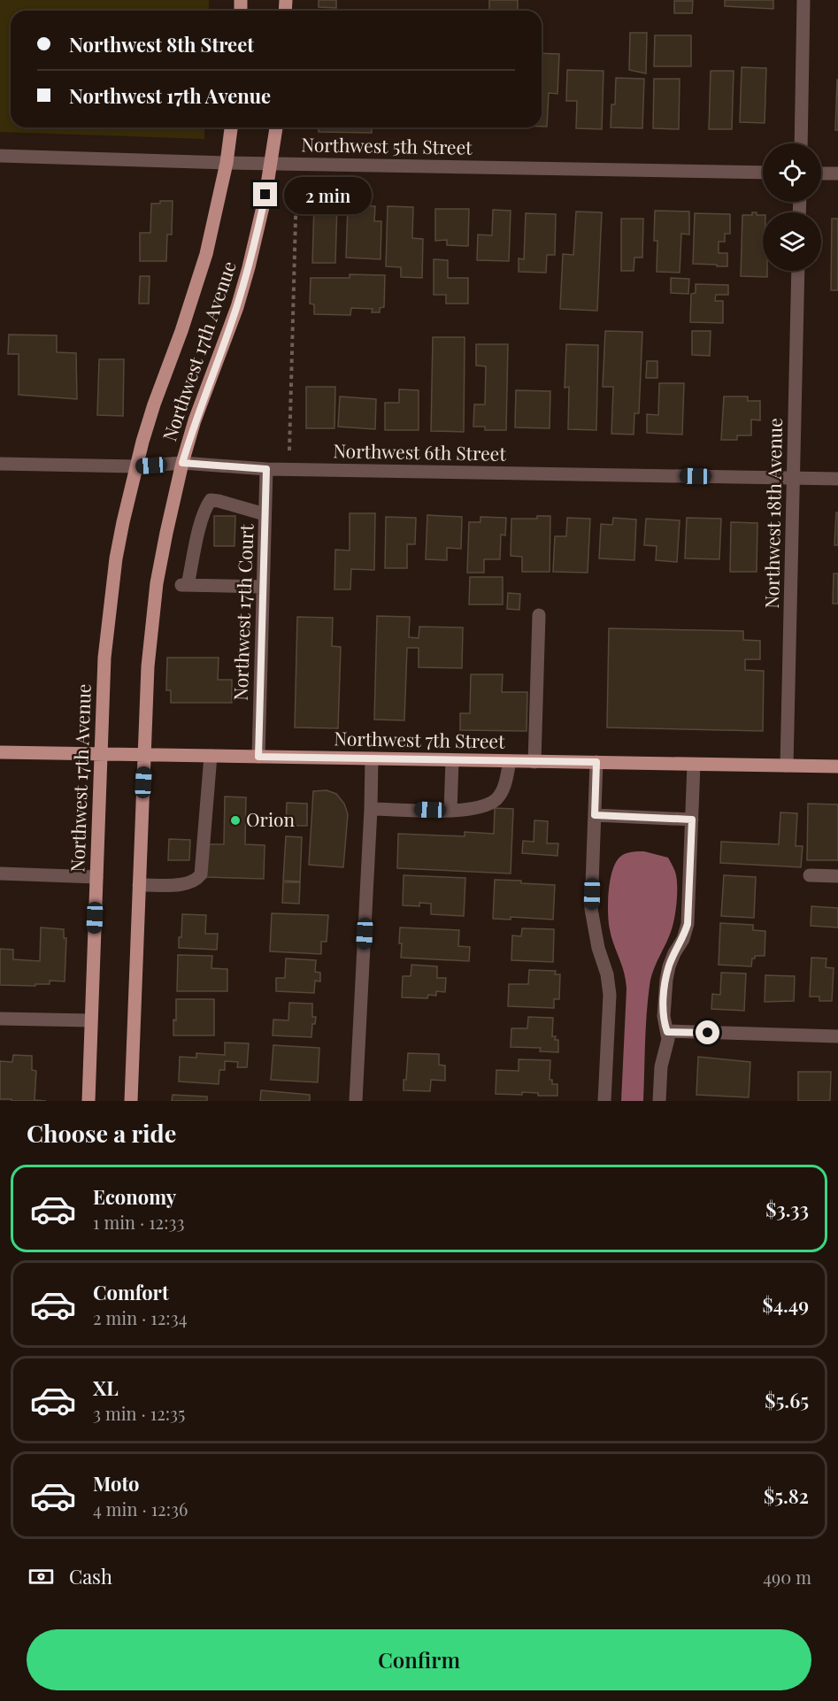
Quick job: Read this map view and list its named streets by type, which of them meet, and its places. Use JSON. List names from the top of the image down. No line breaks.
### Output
{"streets":{"main road":["Northwest 17th Avenue","Northwest 7th Street"],"street":["Northwest 5th Street","Northwest 6th Street","Northwest 18th Avenue","Northwest 17th Court"]},"crossings":[["Northwest 5th Street","Northwest 17th Avenue"],["Northwest 17th Avenue","Northwest 6th Street"],["Northwest 17th Avenue","Northwest 7th Street"],["Northwest 6th Street","Northwest 18th Avenue"],["Northwest 6th Street","Northwest 17th Court"],["Northwest 18th Avenue","Northwest 7th Street"],["Northwest 17th Court","Northwest 7th Street"]],"places":["Orion"],"page":{"banner":["Northwest 8th Street","Northwest 17th Avenue"],"bubble":"2 min","heading":"Choose a ride","list":[{"name":"Economy","note":"1 min · 12:33","value":"$3.33"},{"name":"Comfort","note":"2 min · 12:34","value":"$4.49"},{"name":"XL","note":"3 min · 12:35","value":"$5.65"},{"name":"Moto","note":"4 min · 12:36","value":"$5.82"}],"pay":["Cash","490 m"],"buttons":"Confirm"}}
